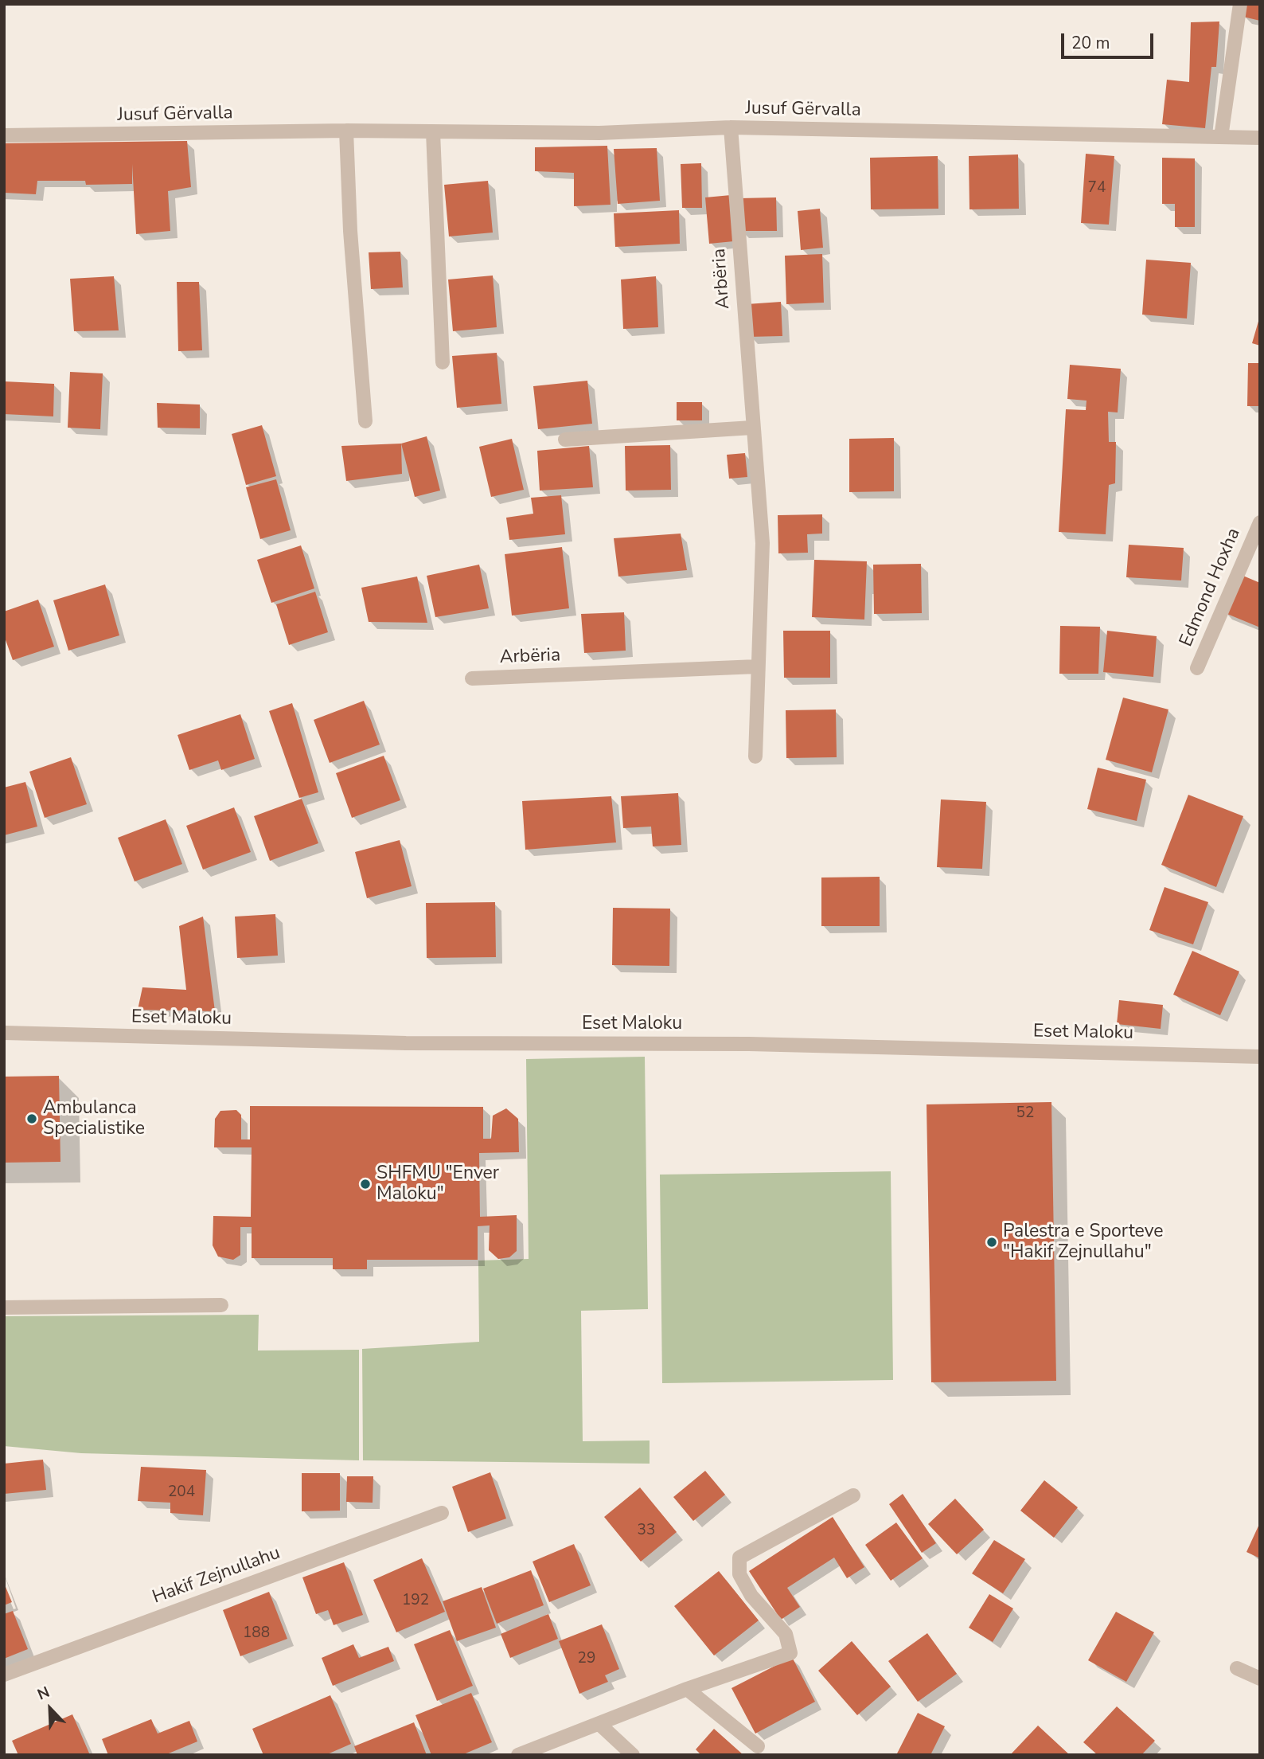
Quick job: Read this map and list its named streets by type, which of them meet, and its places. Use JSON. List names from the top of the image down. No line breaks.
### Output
{"streets":{"street":["Jusuf Gërvalla","Arbëria","Edmond Hoxha","Eset Maloku","Hakif Zejnullahu"]},"crossings":[["Jusuf Gërvalla","Arbëria"]],"places":["Ambulanca Specialistike","SHFMU \"Enver Maloku\"","Palestra e Sporteve \"Hakif Zejnullahu\""],"house_numbers":["74","52","204","33","192","188","29"],"scale_bar":"20 m","north":"top left"}
